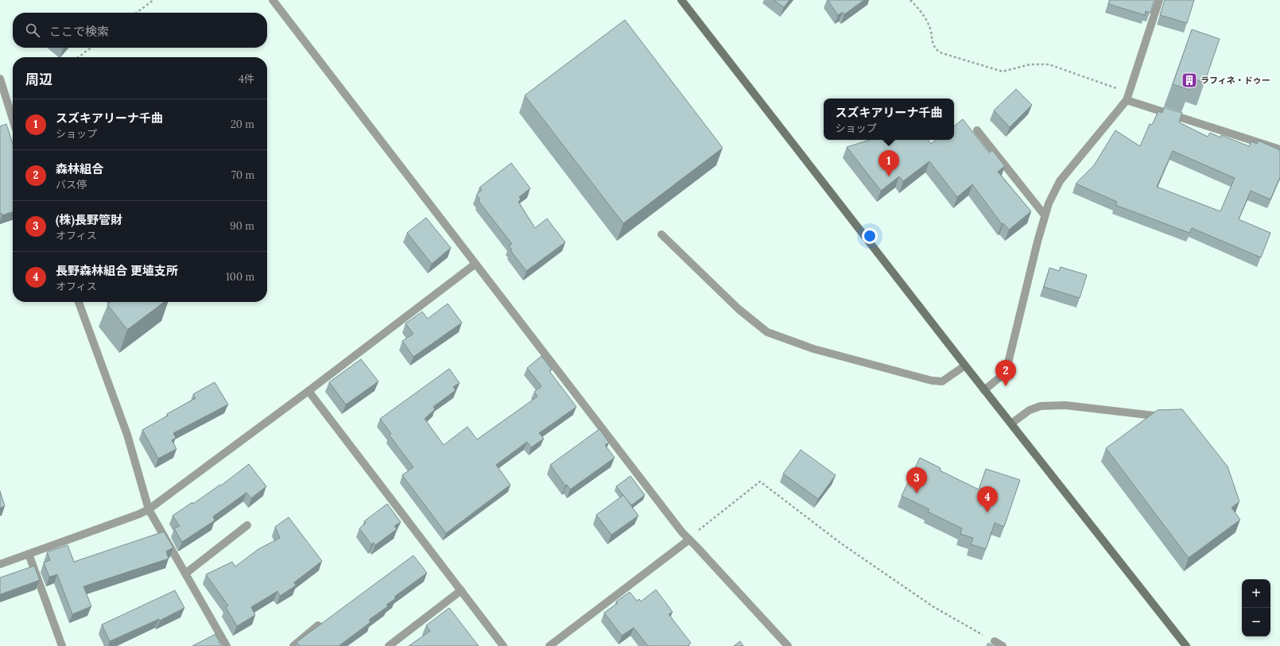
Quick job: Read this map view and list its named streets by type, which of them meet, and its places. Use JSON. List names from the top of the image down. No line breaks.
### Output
{"places":{"building":["ラフィネ・ドゥー"]},"page":{"search":"ここで検索","heading":["周辺","4件"],"popup":["スズキアリーナ千曲","ショップ"],"list":[{"mark":"1","name":"スズキアリーナ千曲","note":"ショップ","value":"20 m"},{"mark":"2","name":"森林組合","note":"バス停","value":"70 m"},{"mark":"3","name":"(株)長野管財","note":"オフィス","value":"90 m"},{"mark":"4","name":"長野森林組合 更埴支所","note":"オフィス","value":"100 m"}],"pins":["1","2","3","4"],"map_buttons":["+","−"]}}
